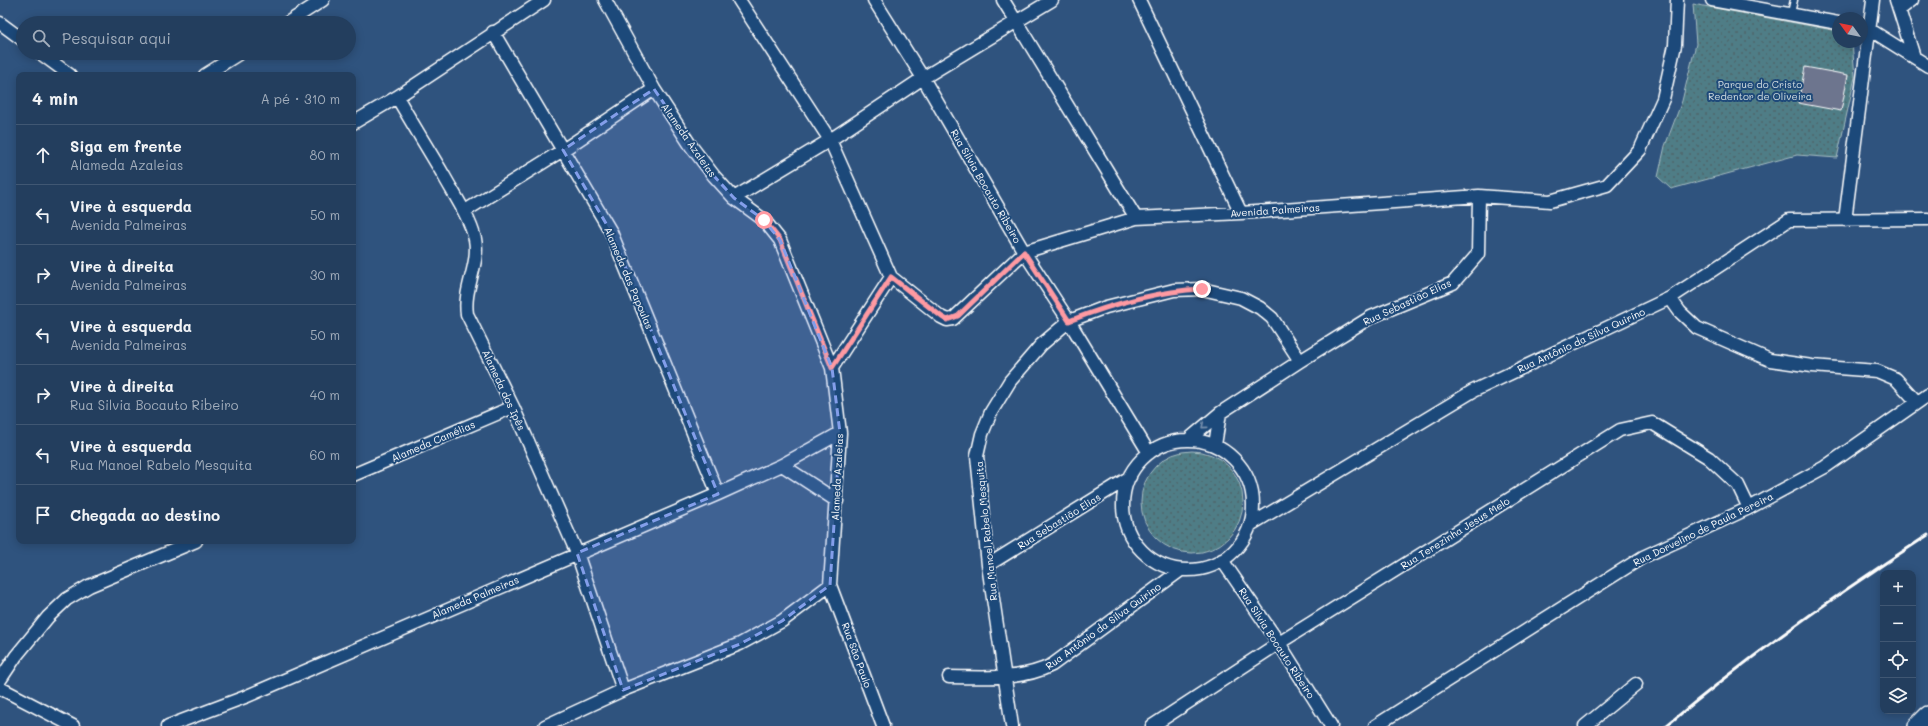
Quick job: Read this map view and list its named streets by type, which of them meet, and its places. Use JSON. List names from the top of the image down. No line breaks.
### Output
{"streets":{"street":["Alameda Azaleias","Rua Silvia Bocauto Ribeiro","Avenida Palmeiras","Alameda das Papoulas","Rua Sebastião Elias","Rua Antônio da Silva Quirino","Alameda dos Ipês","Alameda Camélias","Rua Dorvelino de Paula Pereira","Rua Manoel Rabelo Mesquita","Rua Terezinha Jesus Melo","Alameda Palmeiras","Rua São Paulo"]},"crossings":[["Alameda Azaleias","Alameda Palmeiras"],["Alameda Azaleias","Rua São Paulo"],["Rua Silvia Bocauto Ribeiro","Avenida Palmeiras"],["Rua Silvia Bocauto Ribeiro","Rua Sebastião Elias"],["Rua Silvia Bocauto Ribeiro","Rua Antônio da Silva Quirino"],["Rua Silvia Bocauto Ribeiro","Rua Manoel Rabelo Mesquita"],["Rua Silvia Bocauto Ribeiro","Rua Terezinha Jesus Melo"],["Avenida Palmeiras","Rua Sebastião Elias"],["Alameda das Papoulas","Alameda Palmeiras"],["Rua Sebastião Elias","Rua Antônio da Silva Quirino"],["Rua Sebastião Elias","Rua Manoel Rabelo Mesquita"],["Rua Antônio da Silva Quirino","Rua Manoel Rabelo Mesquita"],["Alameda dos Ipês","Alameda Camélias"],["Alameda dos Ipês","Alameda Palmeiras"],["Rua Dorvelino de Paula Pereira","Rua Terezinha Jesus Melo"]],"parks":["Parque do Cristo Redentor de Oliveira"],"north":"top left","page":{"search":"Pesquisar aqui","heading":["4 min","A pé · 310 m"],"list":[["Siga em frente","Alameda Azaleias","80 m"],["Vire à esquerda","Avenida Palmeiras","50 m"],["Vire à direita","Avenida Palmeiras","30 m"],["Vire à esquerda","Avenida Palmeiras","50 m"],["Vire à direita","Rua Silvia Bocauto Ribeiro","40 m"],["Vire à esquerda","Rua Manoel Rabelo Mesquita","60 m"],"Chegada ao destino"],"map_buttons":["+","−"]}}
